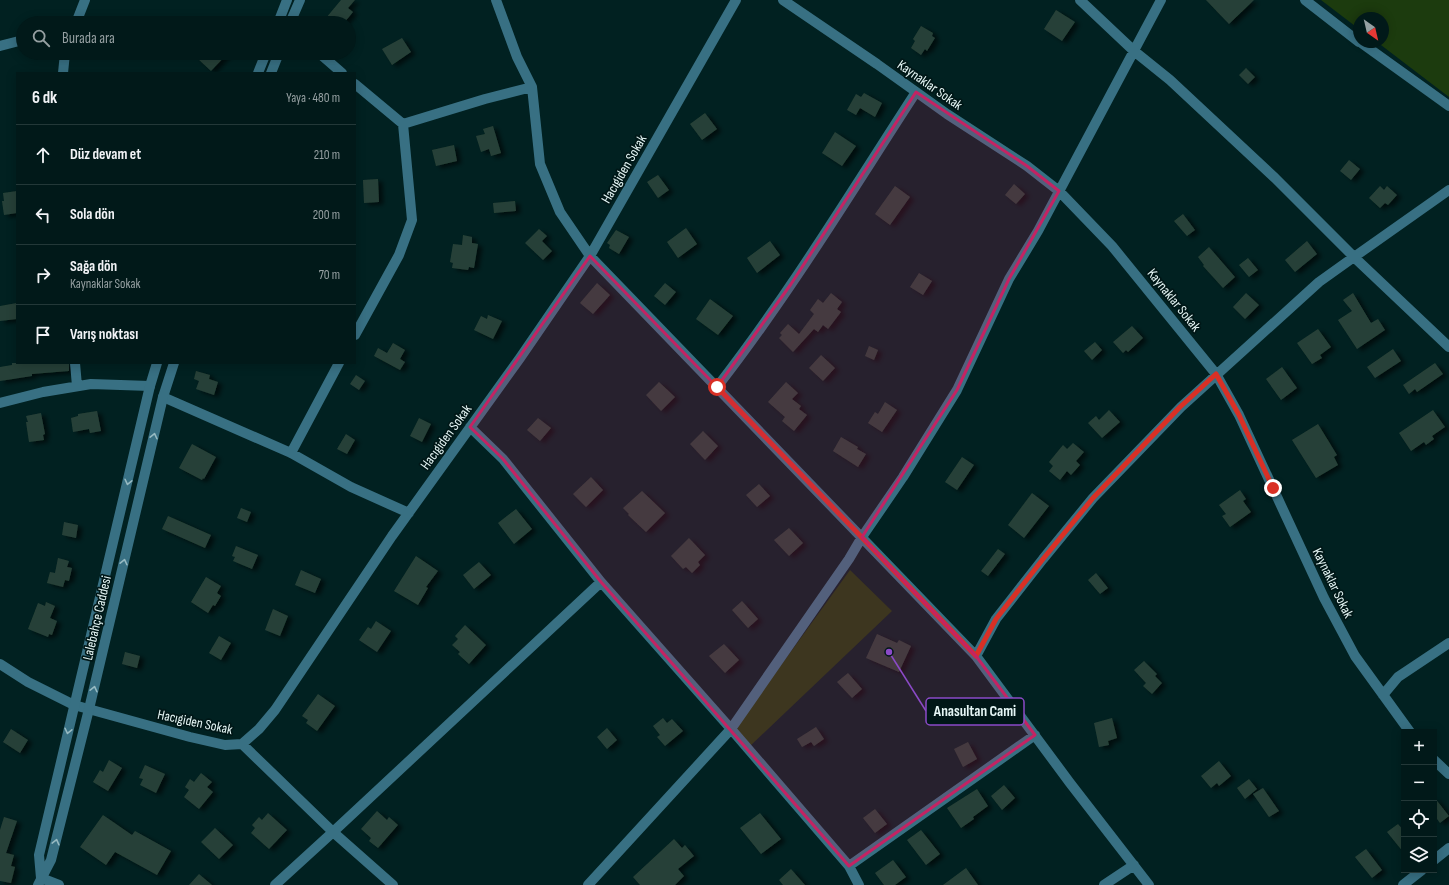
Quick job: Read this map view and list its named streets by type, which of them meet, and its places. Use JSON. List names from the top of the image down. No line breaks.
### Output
{"streets":{"street":["Kaynaklar Sokak","Hacıgiden Sokak","Lalebahçe Caddesi"]},"crossings":[["Hacıgiden Sokak","Lalebahçe Caddesi"]],"places":["Anasultan Cami"],"north":"bottom right","page":{"search":"Burada ara","heading":["6 dk","Yaya · 480 m"],"list":[["Düz devam et","210 m"],["Sola dön","200 m"],["Sağa dön","Kaynaklar Sokak","70 m"],"Varış noktası"],"map_buttons":["+","−"]}}
